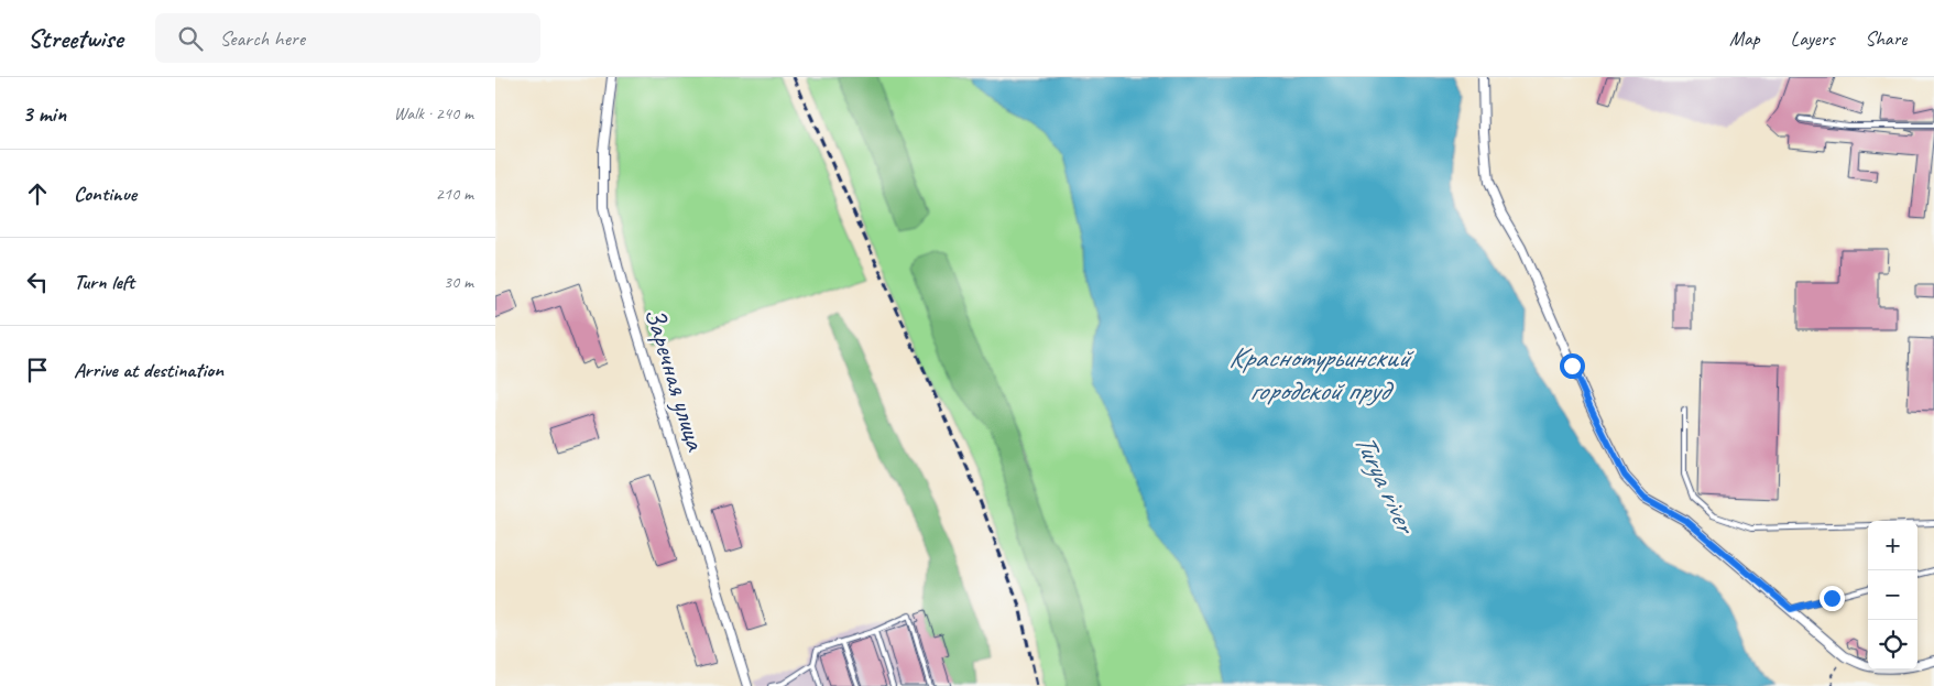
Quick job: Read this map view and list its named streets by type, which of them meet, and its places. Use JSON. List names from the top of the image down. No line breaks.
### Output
{"streets":{"street":["Заречная улица"]},"water":["Краснотурьинский городской пруд","Turya river"],"page":{"header":"Streetwise","search":"Search here","nav":["Map","Layers","Share"],"heading":["3 min","Walk · 240 m"],"list":[["Continue","210 m"],["Turn left","30 m"],"Arrive at destination"],"map_buttons":["+","−"]}}
